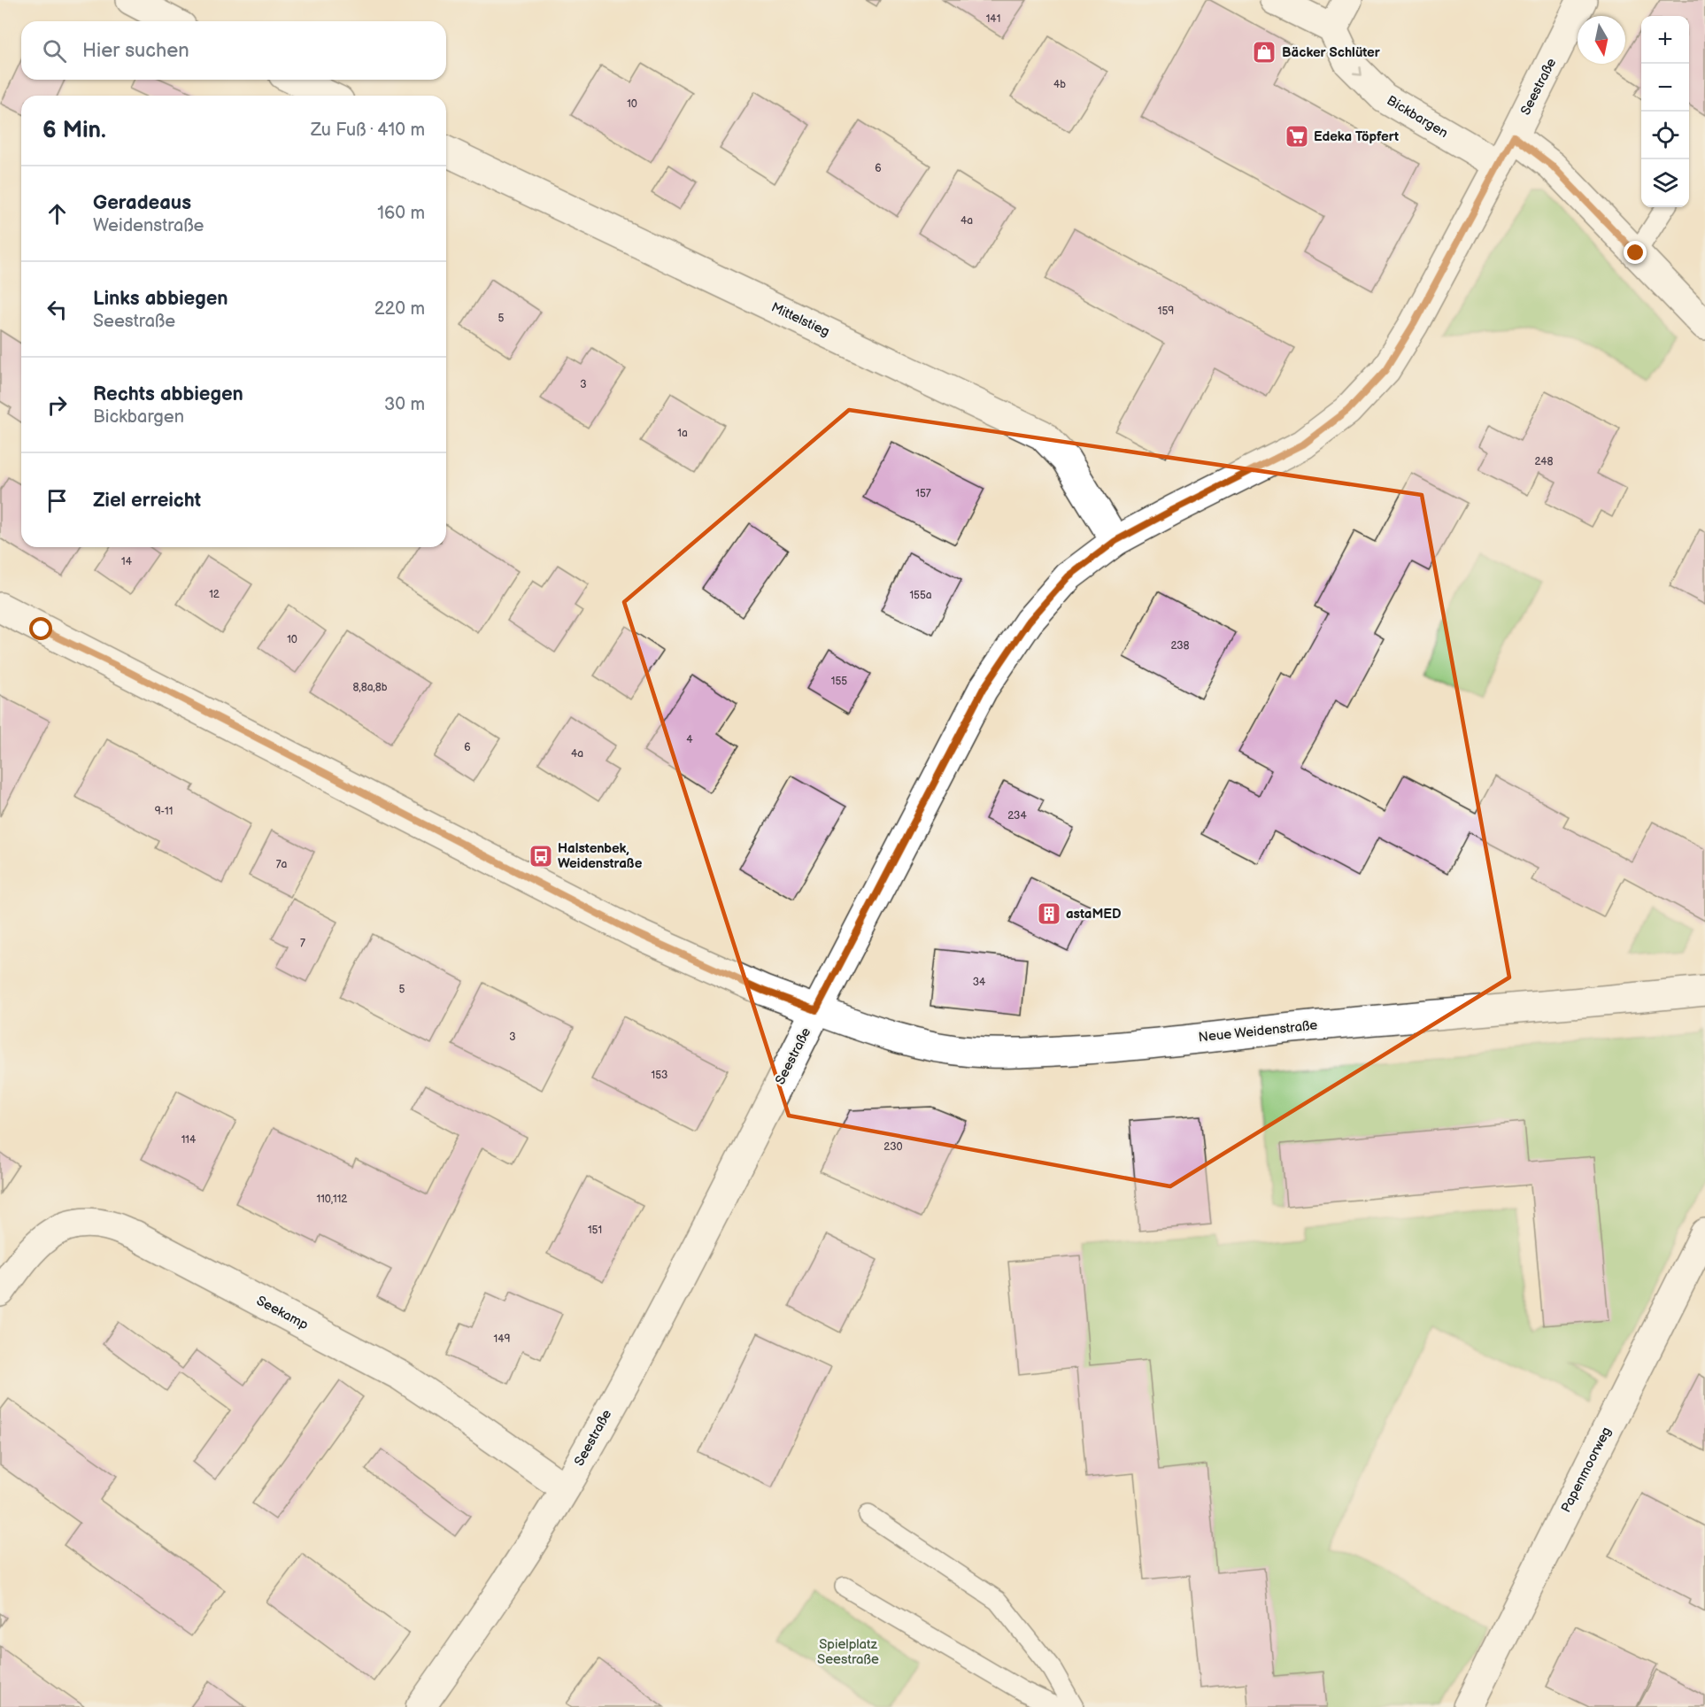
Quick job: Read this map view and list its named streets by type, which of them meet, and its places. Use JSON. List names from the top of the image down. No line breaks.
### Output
{"streets":{"street":["Seestraße","Bickbargen","Mittelstieg","Neue Weidenstraße","Seekamp","Papenmoorweg"]},"crossings":[["Seestraße","Bickbargen"],["Seestraße","Mittelstieg"],["Seestraße","Neue Weidenstraße"],["Seestraße","Seekamp"]],"one_way":["Bickbargen"],"parks":["Spielplatz Seestraße"],"places":{"shop":["Bäcker Schlüter"],"supermarket":["Edeka Töpfert"],"bus stop":["Halstenbek, Weidenstraße"],"building":["astaMED"]},"house_numbers":["141","4b","10","6","4a","159","5","3","1a","248","157","14","12","155a","10","238","155","8,8a,8b","4","6","4a","9-11","234","7a","7","34","5","3","153","114","230","110,112","151","149"],"north":"bottom","page":{"map_buttons":["+","−"],"search":"Hier suchen","heading":["6 Min.","Zu Fuß · 410 m"],"list":[["Geradeaus","Weidenstraße","160 m"],["Links abbiegen","Seestraße","220 m"],["Rechts abbiegen","Bickbargen","30 m"],"Ziel erreicht"]}}
